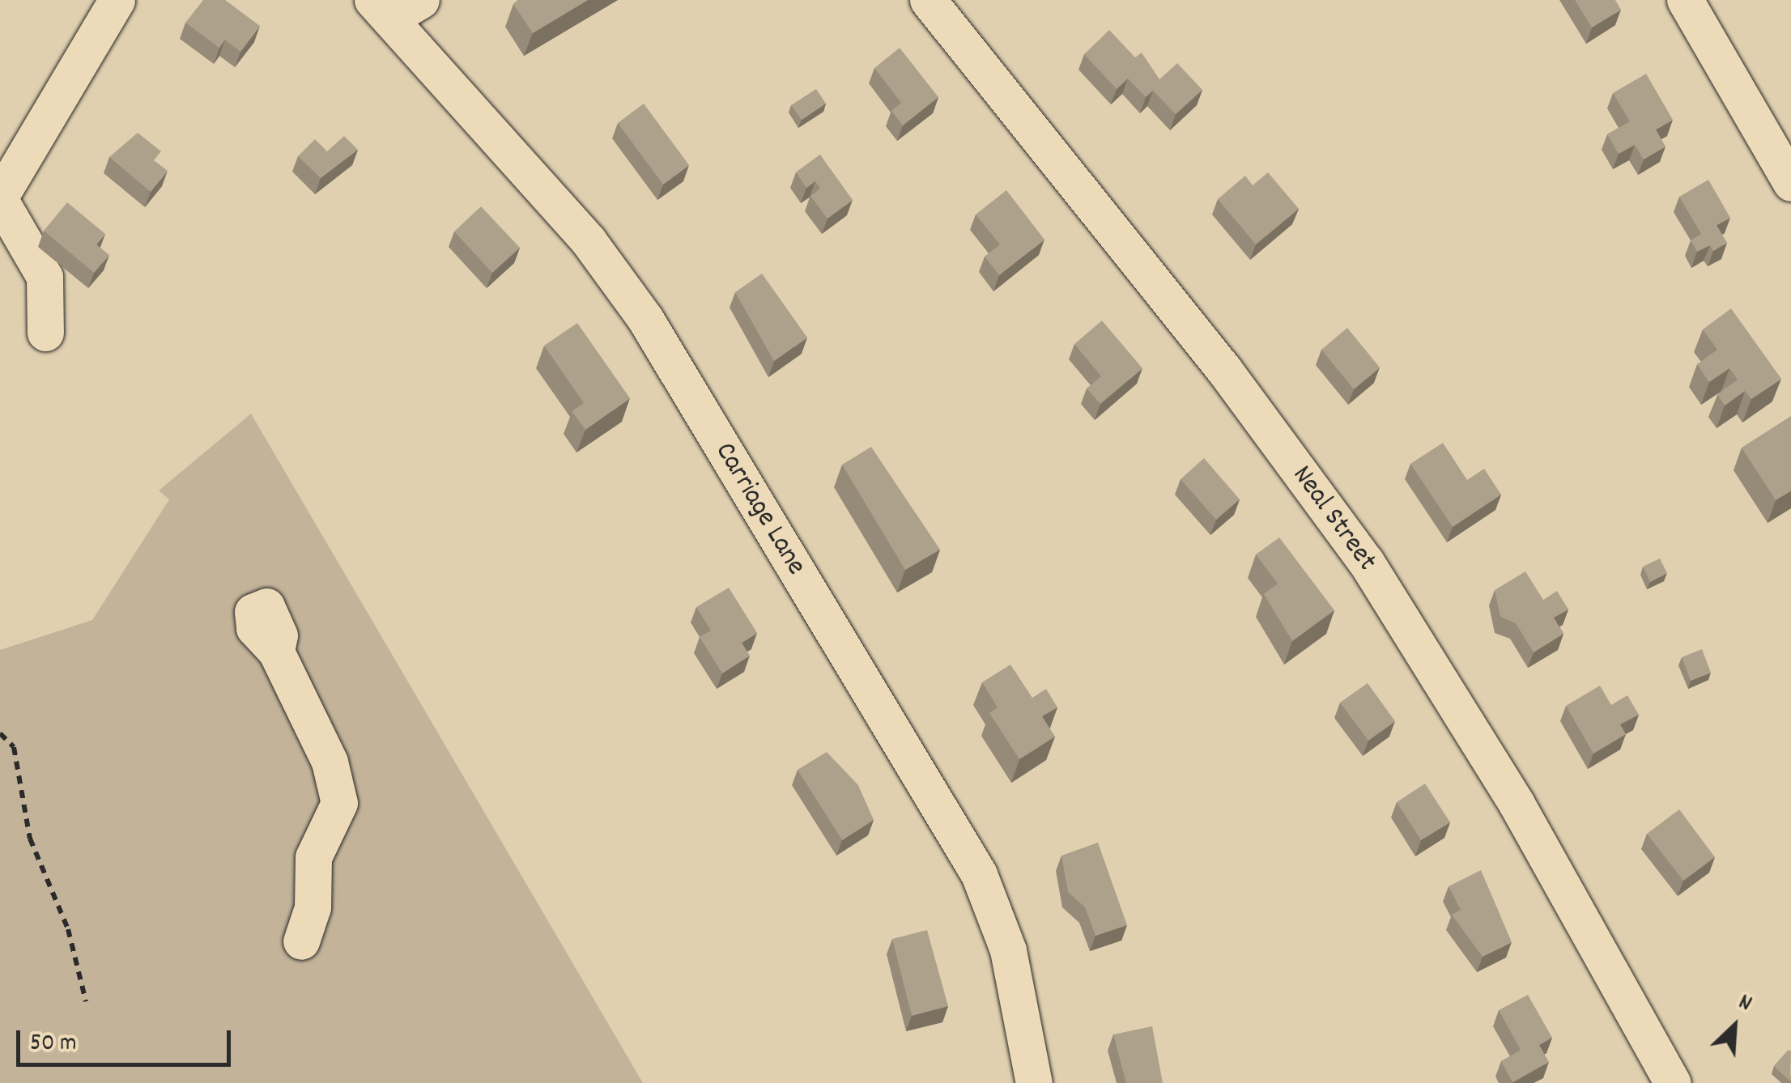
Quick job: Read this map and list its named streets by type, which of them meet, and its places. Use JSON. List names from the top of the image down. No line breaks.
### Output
{"streets":{"street":["Carriage Lane","Neal Street"]},"scale_bar":"50 m","north":"top right"}
